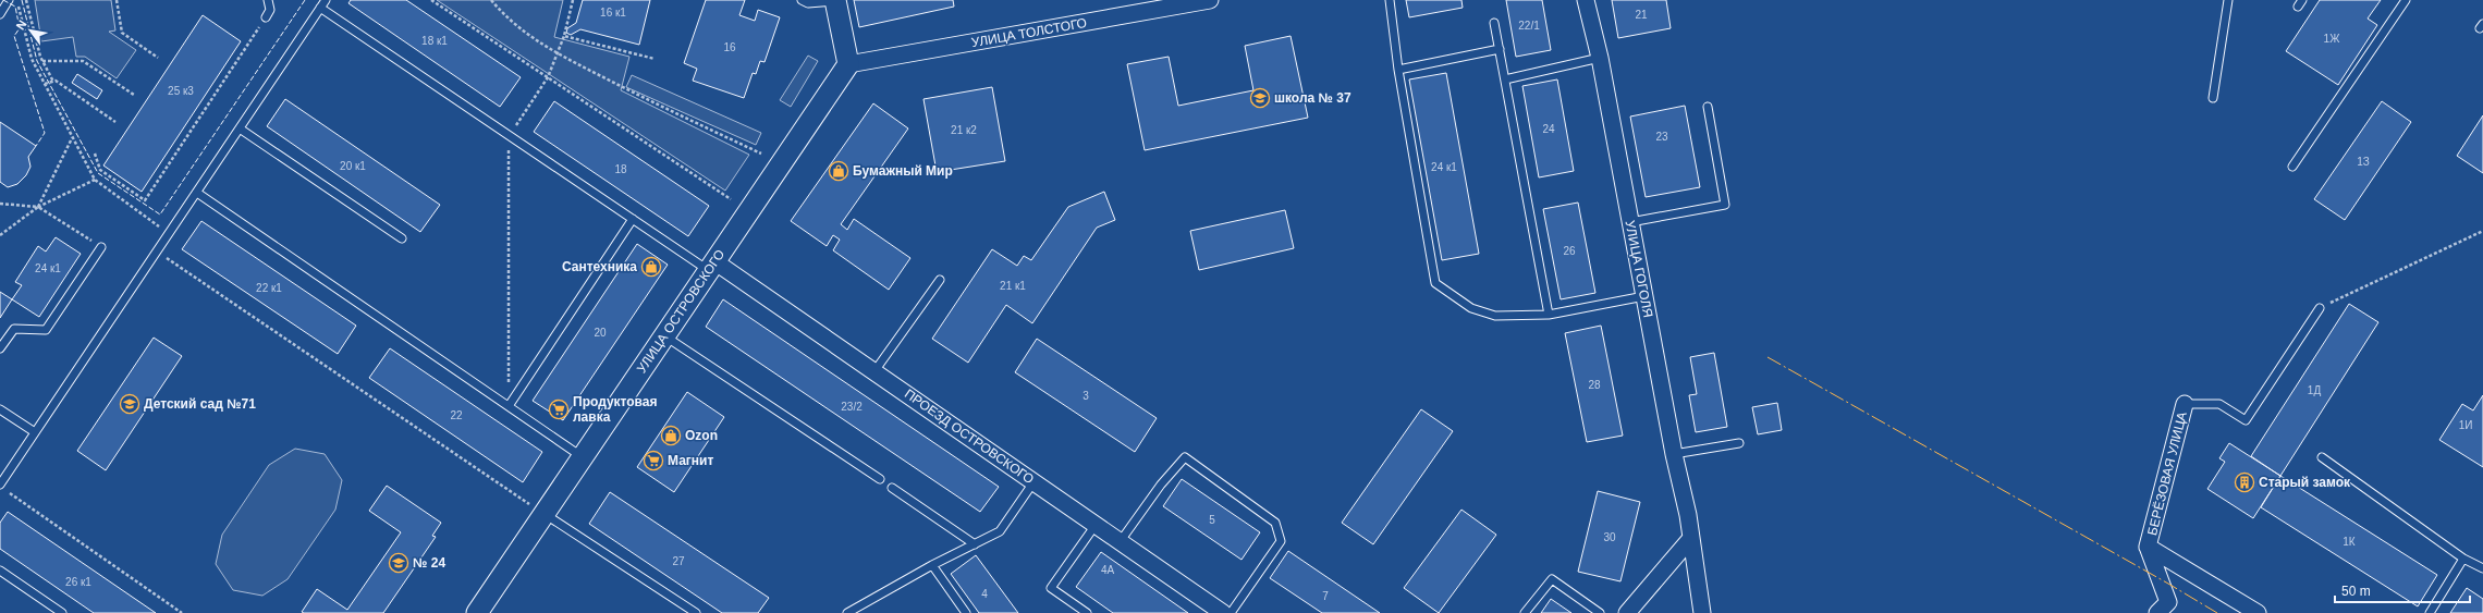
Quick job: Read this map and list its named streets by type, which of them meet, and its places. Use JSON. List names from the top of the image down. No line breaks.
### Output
{"streets":{"street":["УЛИЦА ТОЛСТОГО","УЛИЦА ГОГОЛЯ","УЛИЦА ОСТРОВСКОГО","ПРОЕЗД ОСТРОВСКОГО","БЕРЁЗОВАЯ УЛИЦА"]},"crossings":[["УЛИЦА ТОЛСТОГО","УЛИЦА ОСТРОВСКОГО"],["УЛИЦА ОСТРОВСКОГО","ПРОЕЗД ОСТРОВСКОГО"]],"places":{"school or university":["школа № 37","Детский сад №71","№ 24"],"shop":["Бумажный Мир","Сантехника","Ozon"],"supermarket":["Продуктовая лавка","Магнит"],"building":["Старый замок"]},"house_numbers":["16 к1","21","22/1","1Ж","18 к1","16","25 к3","24","21 к2","23","1З","20 к1","24 к1","18","26","24 к1","21 к1","22 к1","20","28","1Д","3","23/2","22","1И","5","30","1К","27","4А","26 к1","4","7"],"scale_bar":"50 m","north":"top left"}
